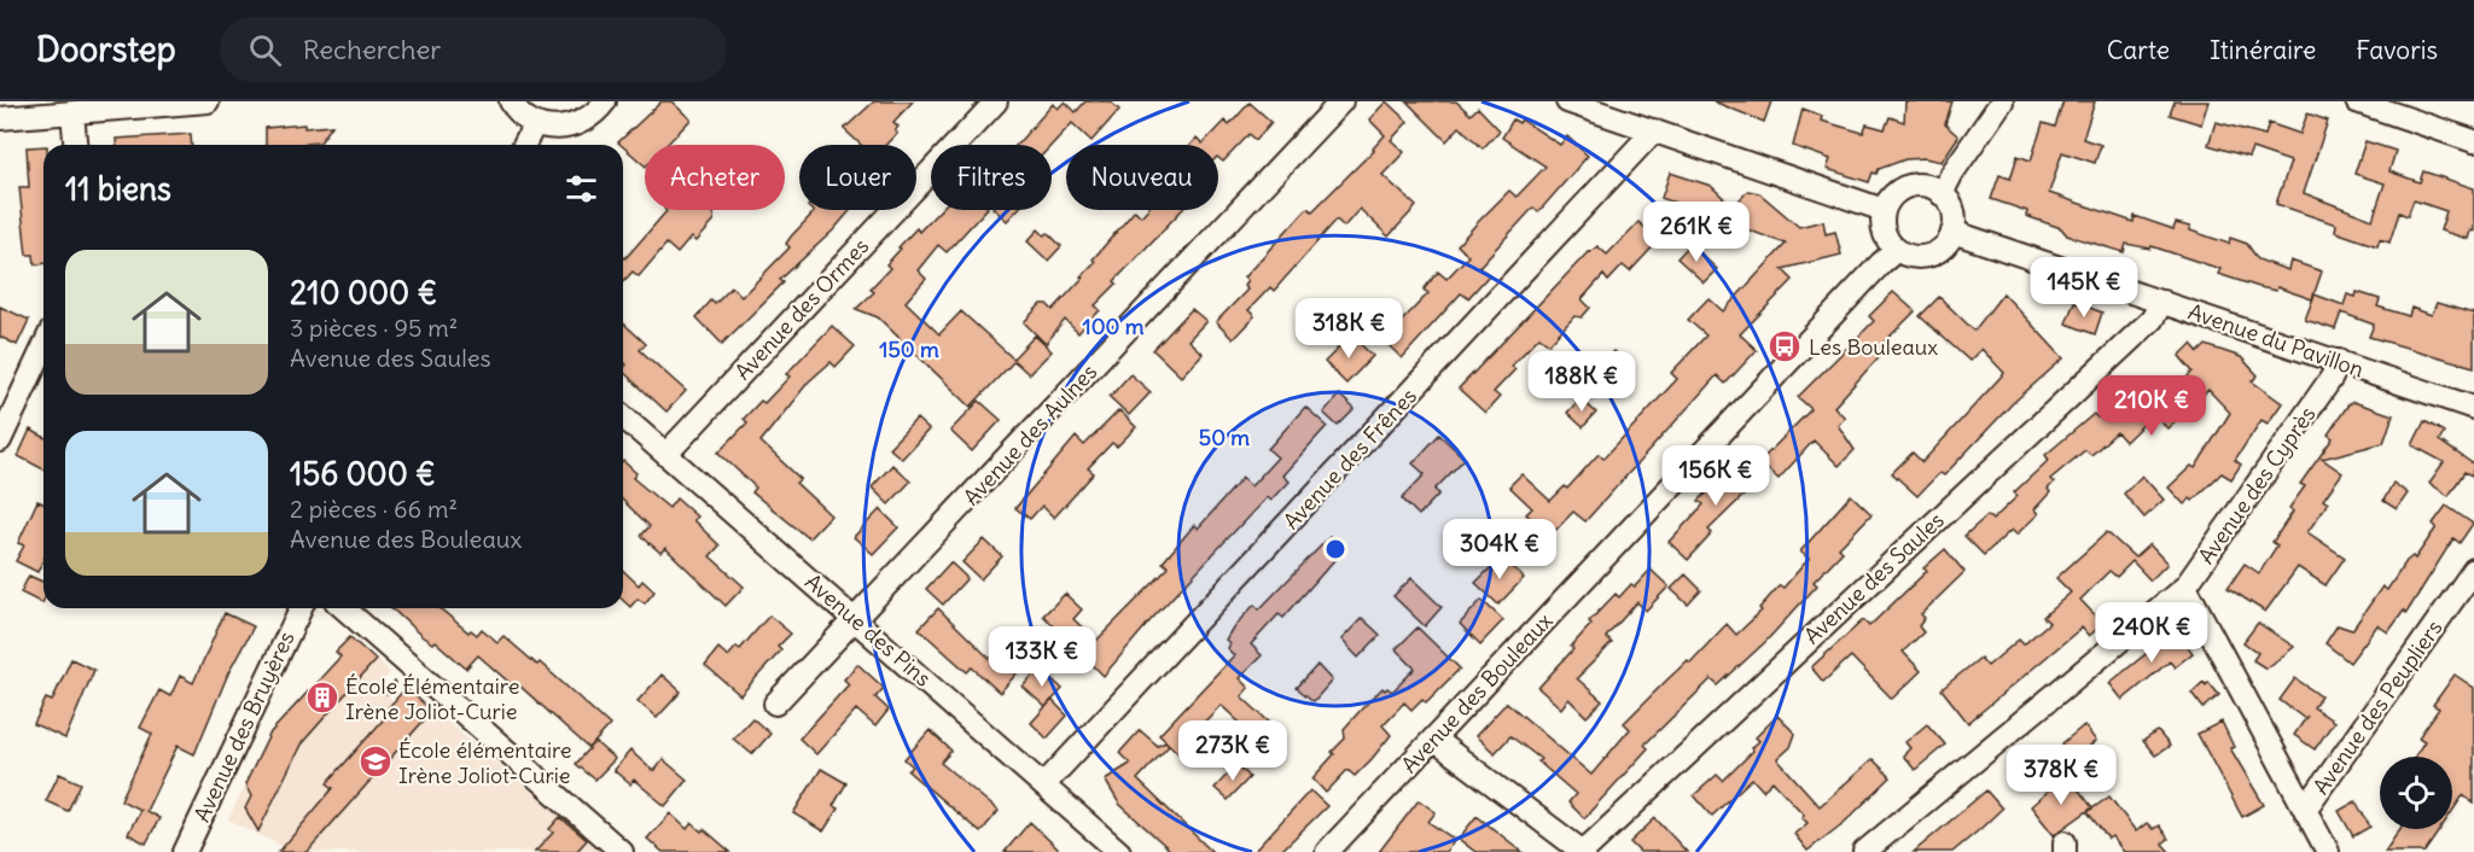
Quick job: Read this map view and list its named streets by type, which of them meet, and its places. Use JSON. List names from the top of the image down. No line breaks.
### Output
{"streets":{"street":["Avenue des Ormes","Avenue du Pavillon","Avenue des Aulnes","Avenue des Frênes","Avenue des Cyprès","Avenue des Saules","Avenue des Pins","Avenue des Bouleaux","Avenue des Peupliers","Avenue des Bruyères"]},"crossings":[["Avenue des Ormes","Avenue des Pins"],["Avenue du Pavillon","Avenue des Cyprès"],["Avenue du Pavillon","Avenue des Saules"],["Avenue du Pavillon","Avenue des Bouleaux"],["Avenue des Aulnes","Avenue des Pins"],["Avenue des Frênes","Avenue des Pins"]],"places":{"bus stop":["Les Bouleaux"],"building":["École Élémentaire Irène Joliot-Curie"],"school or university":["École élémentaire Irène Joliot-Curie"]},"page":{"header":"Doorstep","search":"Rechercher","nav":["Carte","Itinéraire","Favoris"],"chip":["Acheter","Louer","Filtres","Nouveau"],"heading":"11 biens","price":["261K €","145K €","318K €","188K €","210K €","156K €","304K €","240K €","133K €","273K €","378K €"],"list":[{"name":"210 000 €","note":"3 pièces · 95 m² · Avenue des Saules"},{"name":"156 000 €","note":"2 pièces · 66 m² · Avenue des Bouleaux"}]},"rings":["100 m","150 m","50 m"]}
